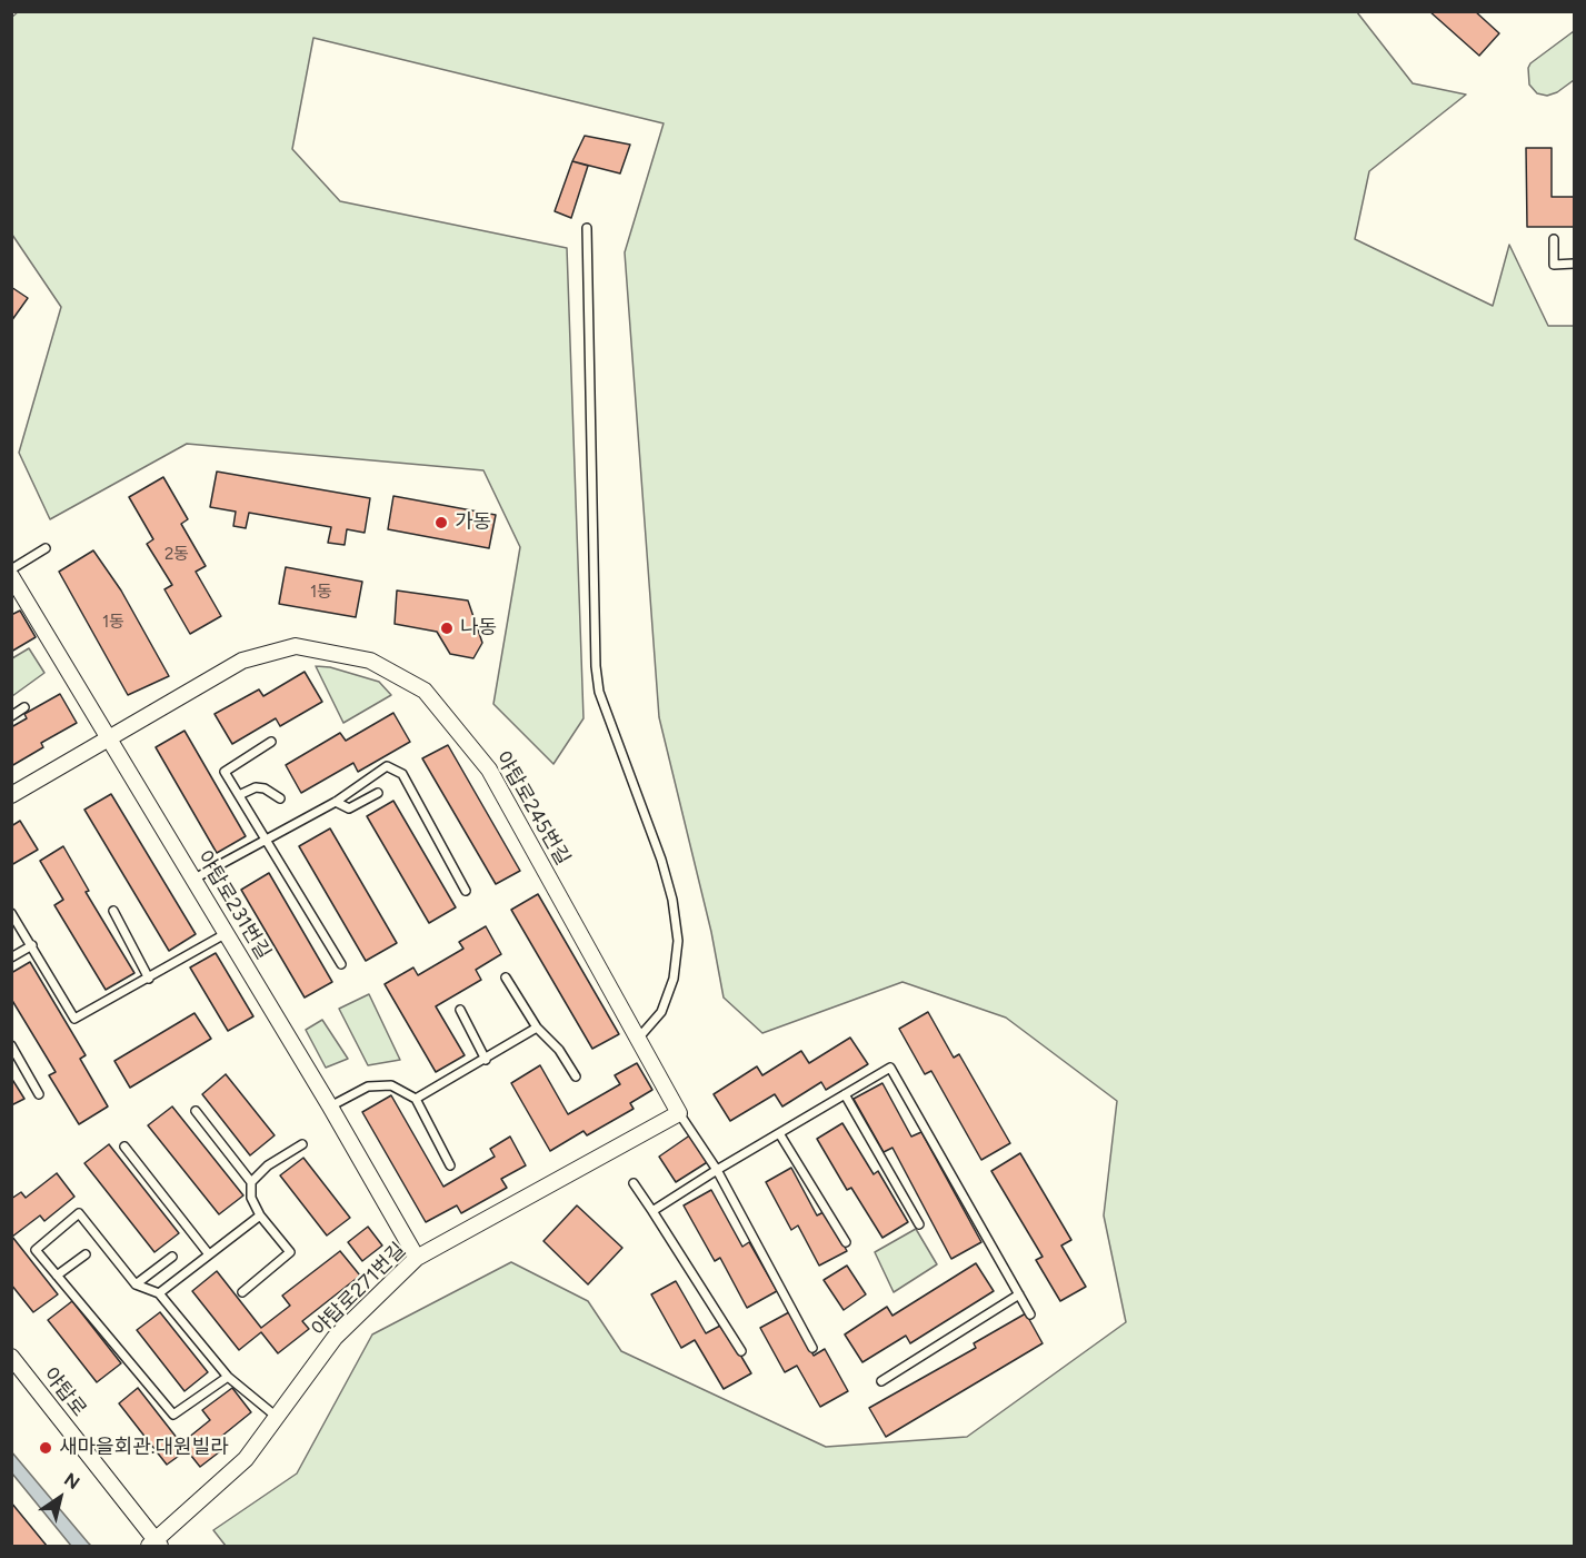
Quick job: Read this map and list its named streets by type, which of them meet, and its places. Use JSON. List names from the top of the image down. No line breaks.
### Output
{"streets":{"street":["야탑로245번길","야탑로231번길","야탑로271번길","야탑로"]},"crossings":[["야탑로245번길","야탑로231번길"],["야탑로245번길","야탑로271번길"],["야탑로231번길","야탑로271번길"],["야탑로271번길","야탑로"]],"places":["가동","나동","새마을회관.대원빌라"],"house_numbers":["2동","1동","1동"],"north":"top right"}
